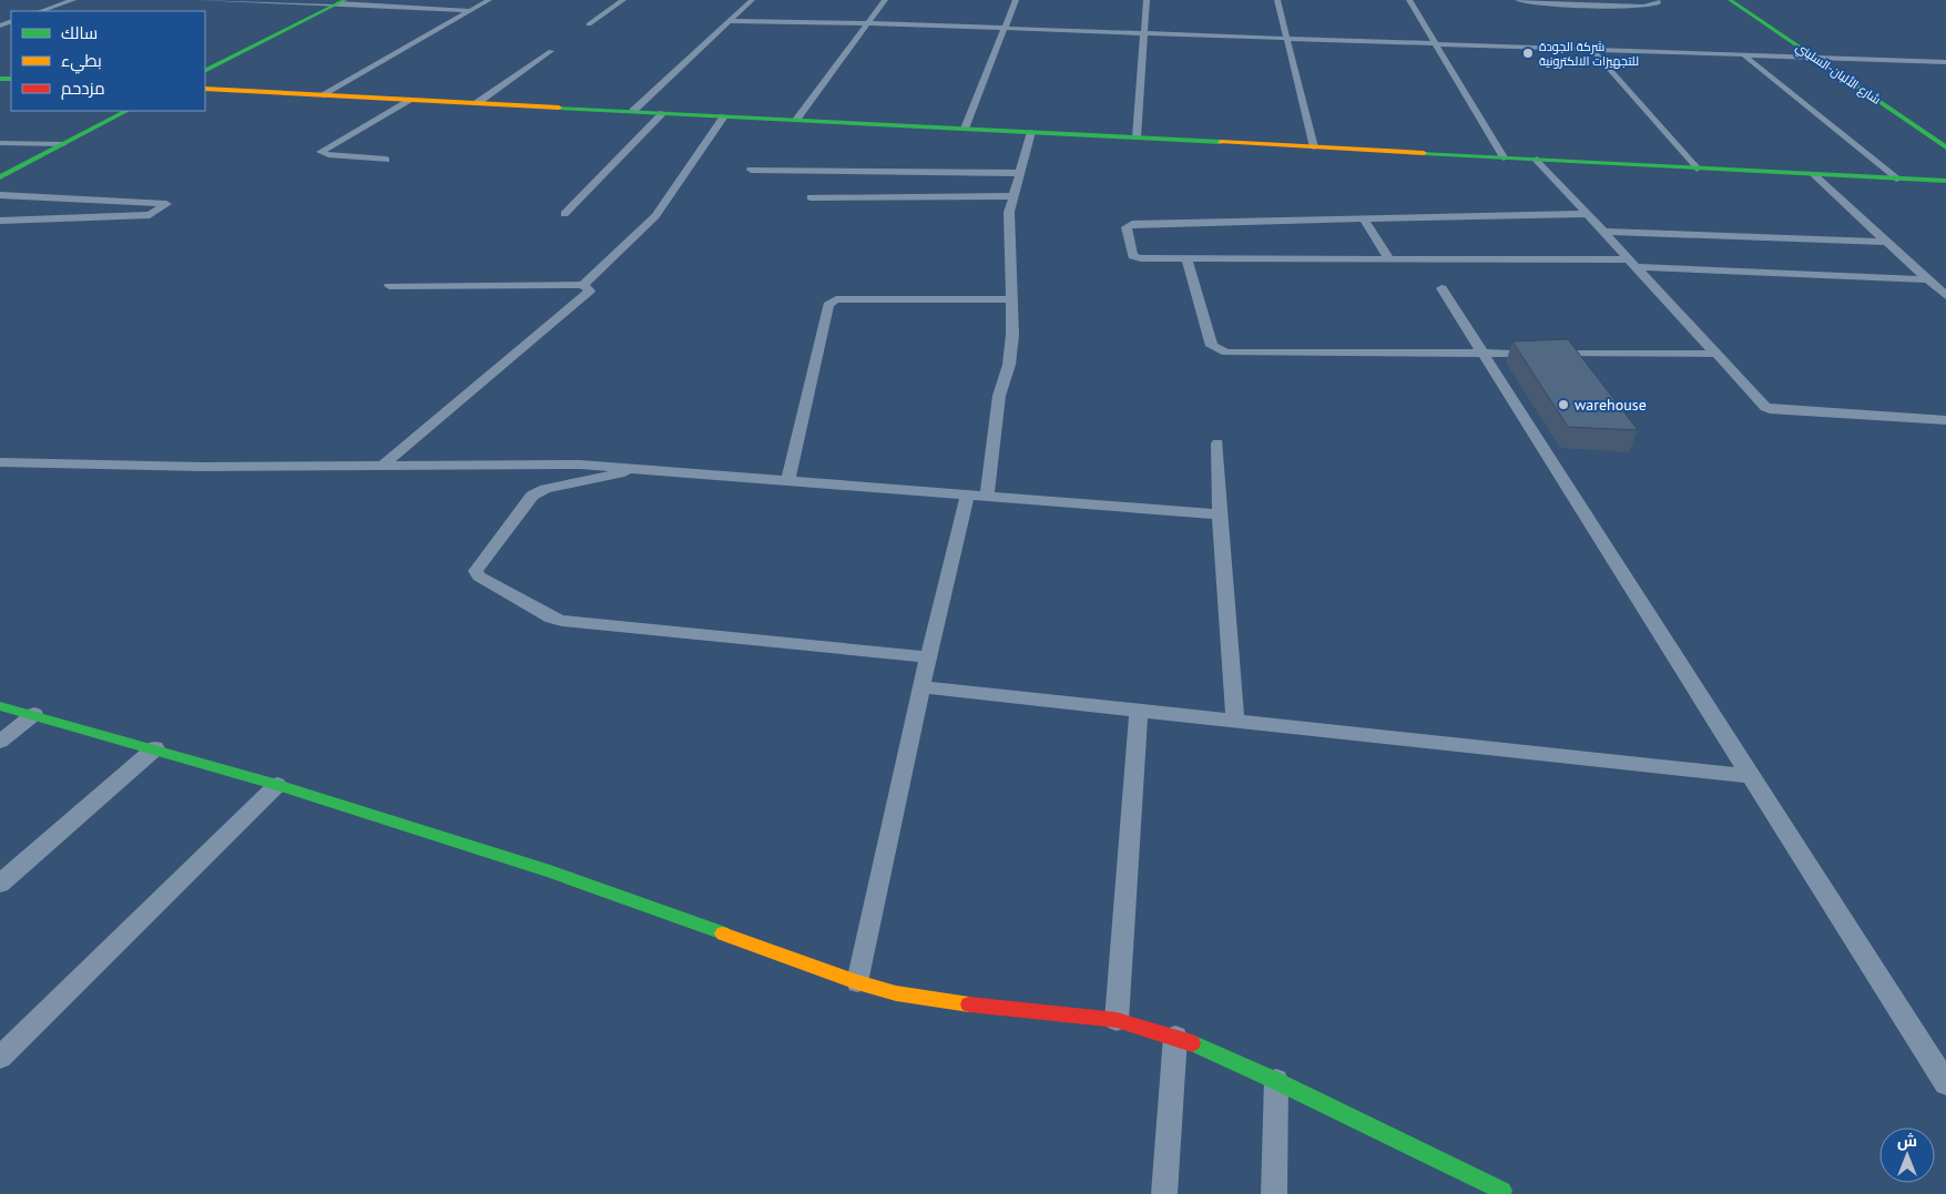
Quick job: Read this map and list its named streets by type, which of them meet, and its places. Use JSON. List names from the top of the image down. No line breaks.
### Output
{"streets":{"street":["شارع الألبان-السليني"]},"places":["شركة الجودة للتجهيزات الالكترونية","warehouse"],"legend":["سالك","بطيء","مزدحم"],"north":"top"}
